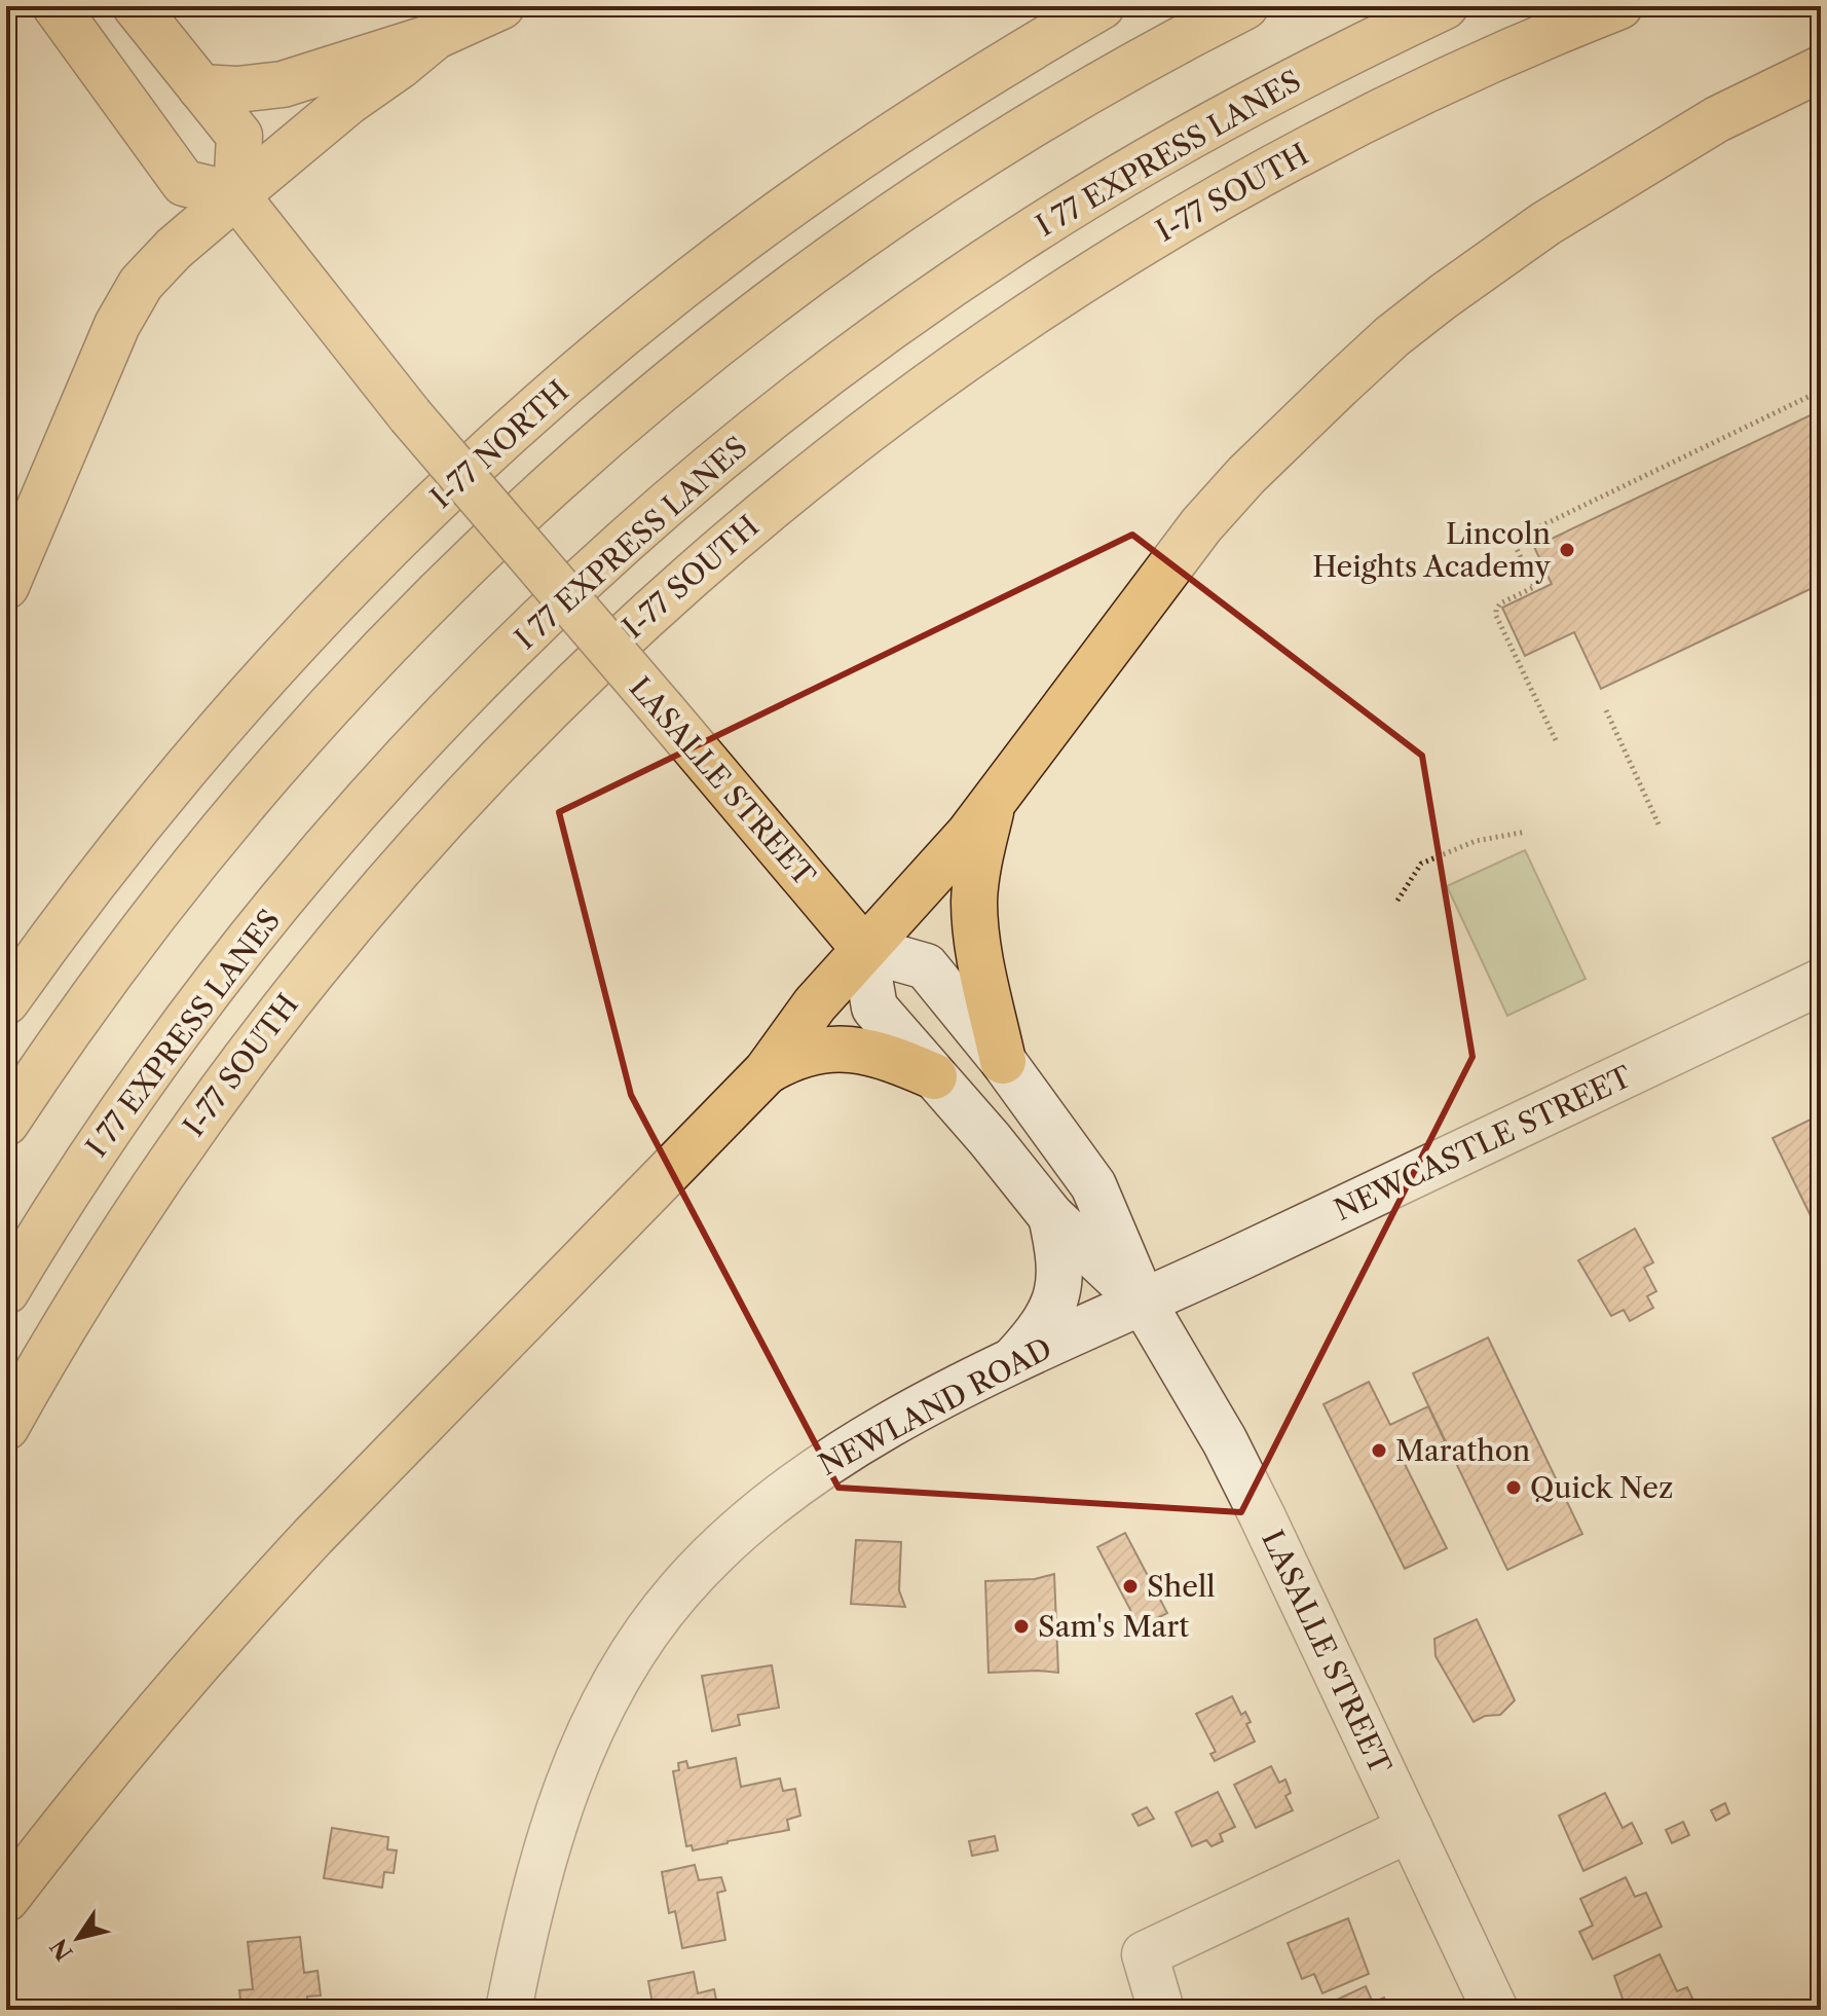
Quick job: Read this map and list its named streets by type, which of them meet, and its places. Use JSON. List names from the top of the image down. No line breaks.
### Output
{"streets":{"main road":["I 77 EXPRESS LANES","I-77 SOUTH","I-77 NORTH","LASALLE STREET"],"street":["NEWCASTLE STREET","NEWLAND ROAD"]},"crossings":[["LASALLE STREET","NEWCASTLE STREET"],["LASALLE STREET","NEWLAND ROAD"],["NEWCASTLE STREET","NEWLAND ROAD"]],"places":["Lincoln Heights Academy","Marathon","Quick Nez","Shell","Sam's Mart"],"north":"bottom left"}
